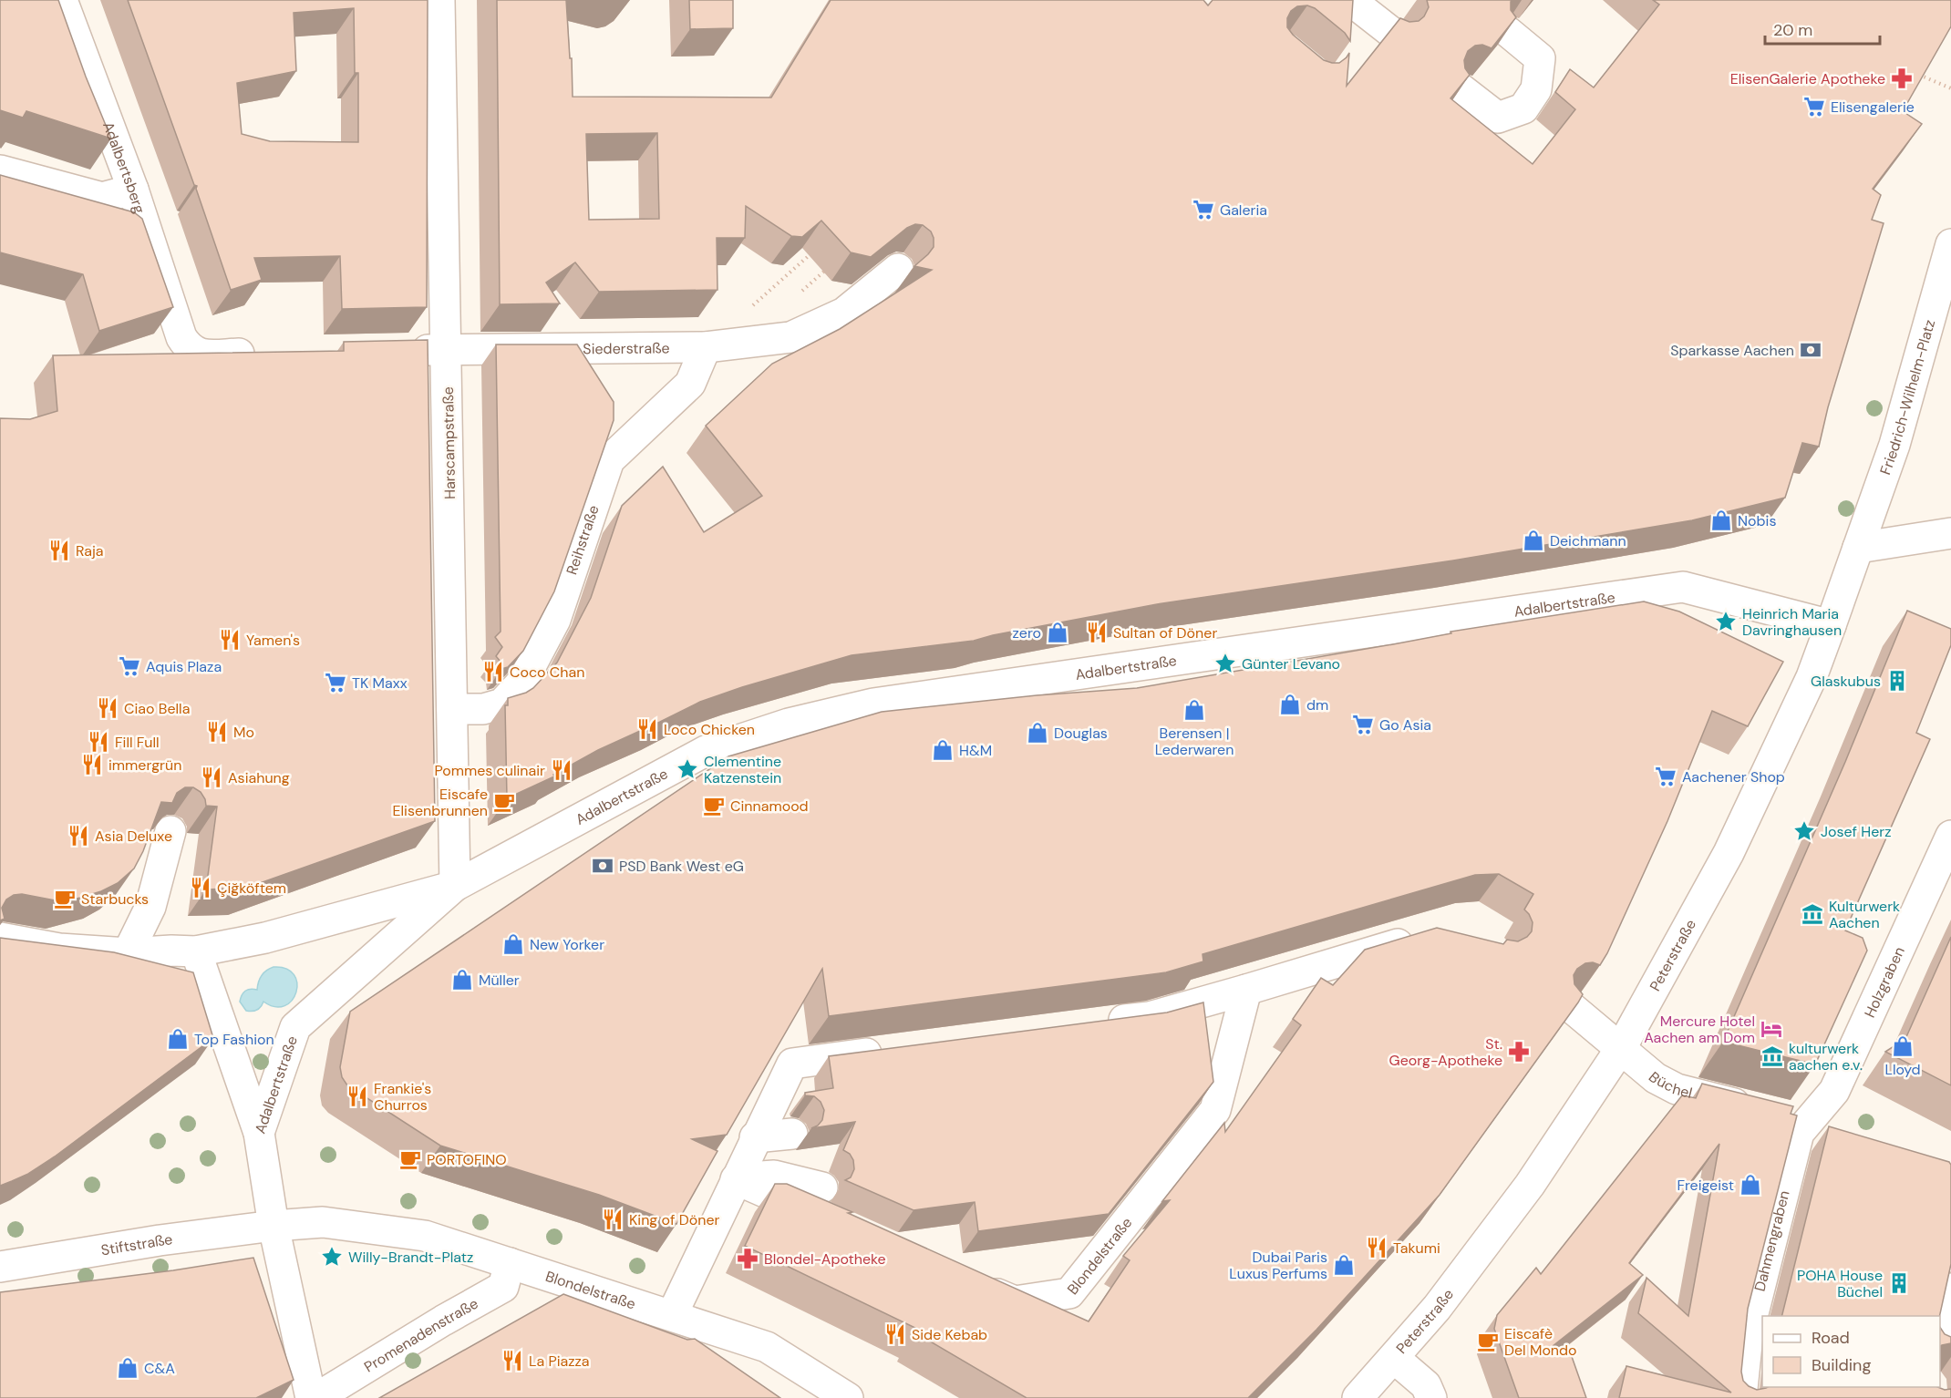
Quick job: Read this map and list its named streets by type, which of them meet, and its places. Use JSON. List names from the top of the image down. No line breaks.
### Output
{"streets":{"street":["Adalbertsberg","Siederstraße","Friedrich-Wilhelm-Platz","Harscampstraße","Reihstraße","Adalbertstraße","Peterstraße","Holzgraben","Büchel","Dahmengraben","Stiftstraße","Blondelstraße","Promenadenstraße"]},"crossings":[["Siederstraße","Harscampstraße"],["Siederstraße","Reihstraße"],["Friedrich-Wilhelm-Platz","Peterstraße"],["Harscampstraße","Reihstraße"],["Harscampstraße","Adalbertstraße"],["Adalbertstraße","Peterstraße"],["Peterstraße","Büchel"],["Holzgraben","Büchel"],["Holzgraben","Dahmengraben"],["Büchel","Dahmengraben"],["Blondelstraße","Promenadenstraße"]],"places":{"pharmacy":["ElisenGalerie Apotheke","St. Georg-Apotheke","Blondel-Apotheke"],"supermarket":["Elisengalerie","Galeria","Aquis Plaza","TK Maxx","Go Asia","Aachener Shop"],"bank":["Sparkasse Aachen","PSD Bank West eG"],"shop":["Nobis","Deichmann","zero","dm","Berensen | Lederwaren","Douglas","H&M","New Yorker","Müller","Top Fashion","Lloyd","Freigeist","Dubai Paris Luxus Perfums","C&A"],"restaurant":["Raja","Sultan of Döner","Yamen's","Coco Chan","Ciao Bella","Loco Chicken","Mo","Fill Full","immergrün","Pommes culinair","Asiahung","Asia Deluxe","Çiğköftem","Frankie's Churros","King of Döner","Takumi","Side Kebab","La Piazza"],"place":["Heinrich Maria Davringhausen","Günter Levano","Clementine Katzenstein","Josef Herz","Willy-Brandt-Platz"],"building":["Glaskubus","POHA House Büchel"],"cafe":["Eiscafe Elisenbrunnen","Cinnamood","Starbucks","PORTOFINO","Eiscafè Del Mondo"],"museum":["Kulturwerk Aachen","kulturwerk aachen e.v."],"hotel":["Mercure Hotel Aachen am Dom"]},"legend":["Road","Building"],"scale_bar":"20 m"}
